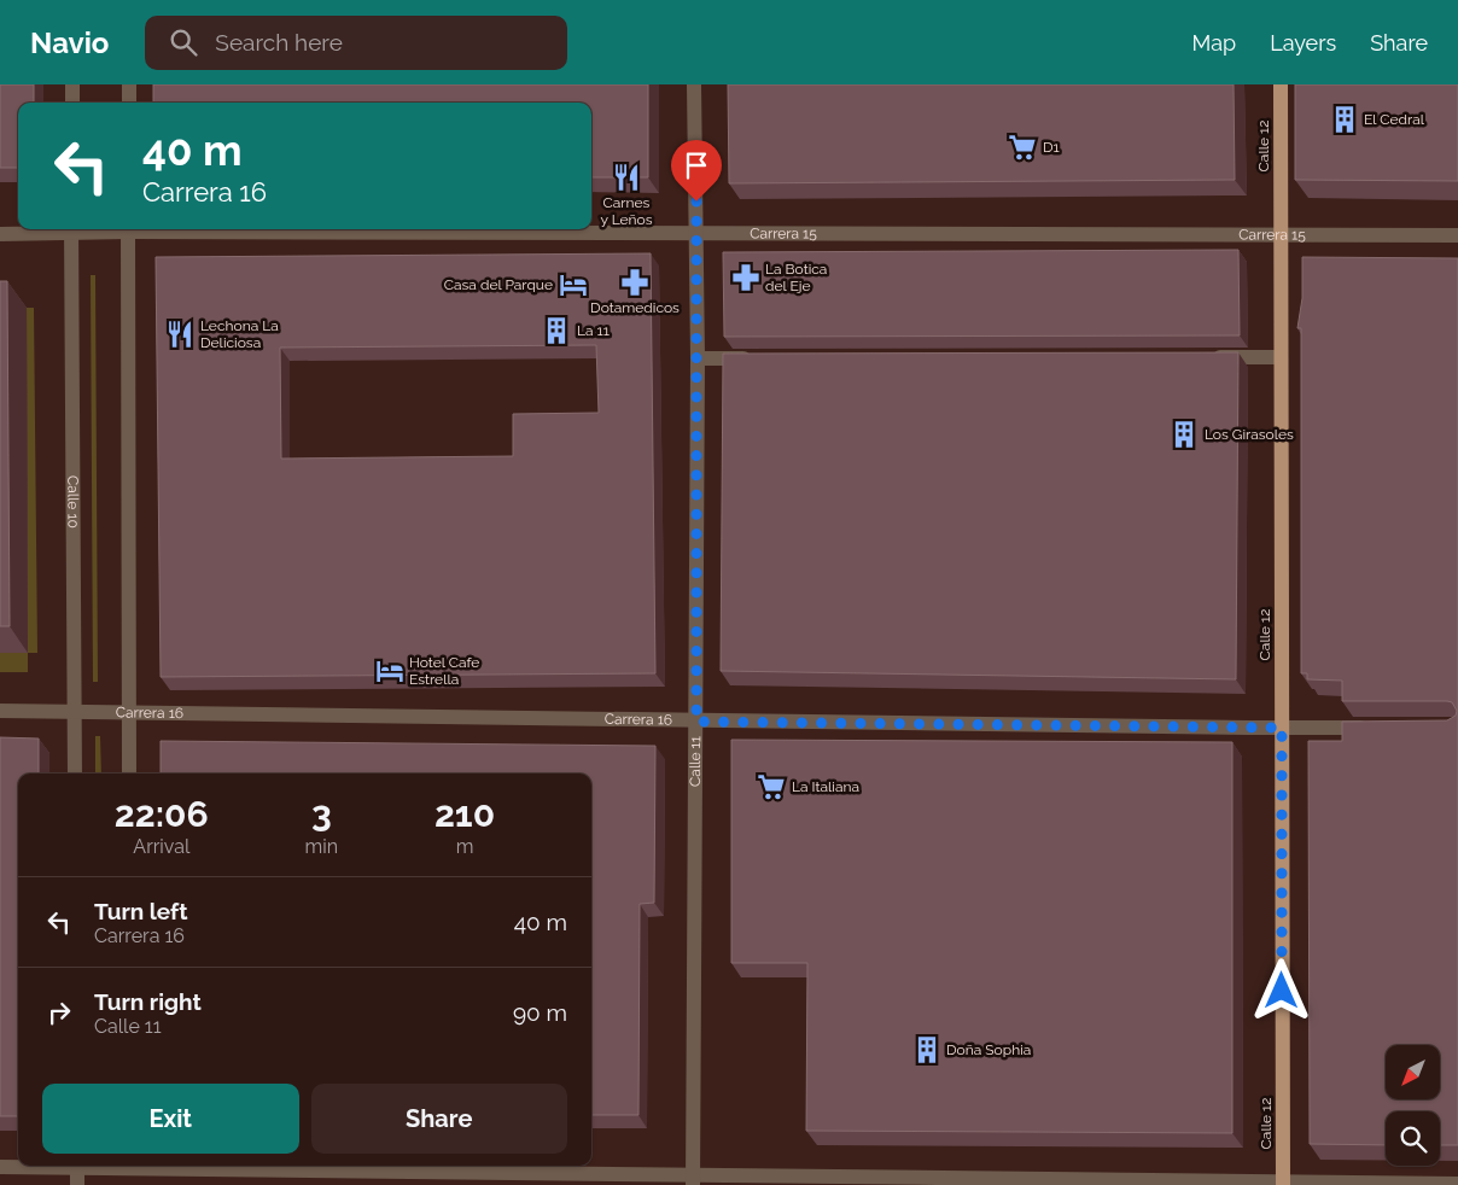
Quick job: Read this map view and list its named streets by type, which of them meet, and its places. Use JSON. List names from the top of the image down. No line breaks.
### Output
{"streets":{"main road":["Calle 12"],"street":["Carrera 15","Calle 10","Carrera 16","Calle 11"]},"crossings":[["Calle 12","Carrera 15"],["Calle 12","Carrera 16"],["Carrera 15","Calle 11"],["Calle 10","Carrera 16"],["Carrera 16","Calle 11"]],"places":{"building":["El Cedral","La 11","Los Girasoles","Doña Sophia"],"supermarket":["D1","La Italiana"],"restaurant":["Carnes y Leños","Lechona La Deliciosa"],"pharmacy":["La Botica del Eje","Dotamedicos"],"hotel":["Casa del Parque","Hotel Cafe Estrella"]},"north":"bottom left","page":{"header":"Navio","search":"Search here","nav":["Map","Layers","Share"],"turn":["40 m","Carrera 16"],"eta":["22:06","Arrival","3","min","210","m"],"list":[{"name":"Turn left","note":"Carrera 16","value":"40 m"},{"name":"Turn right","note":"Calle 11","value":"90 m"}],"buttons":["Exit","Share"]}}
